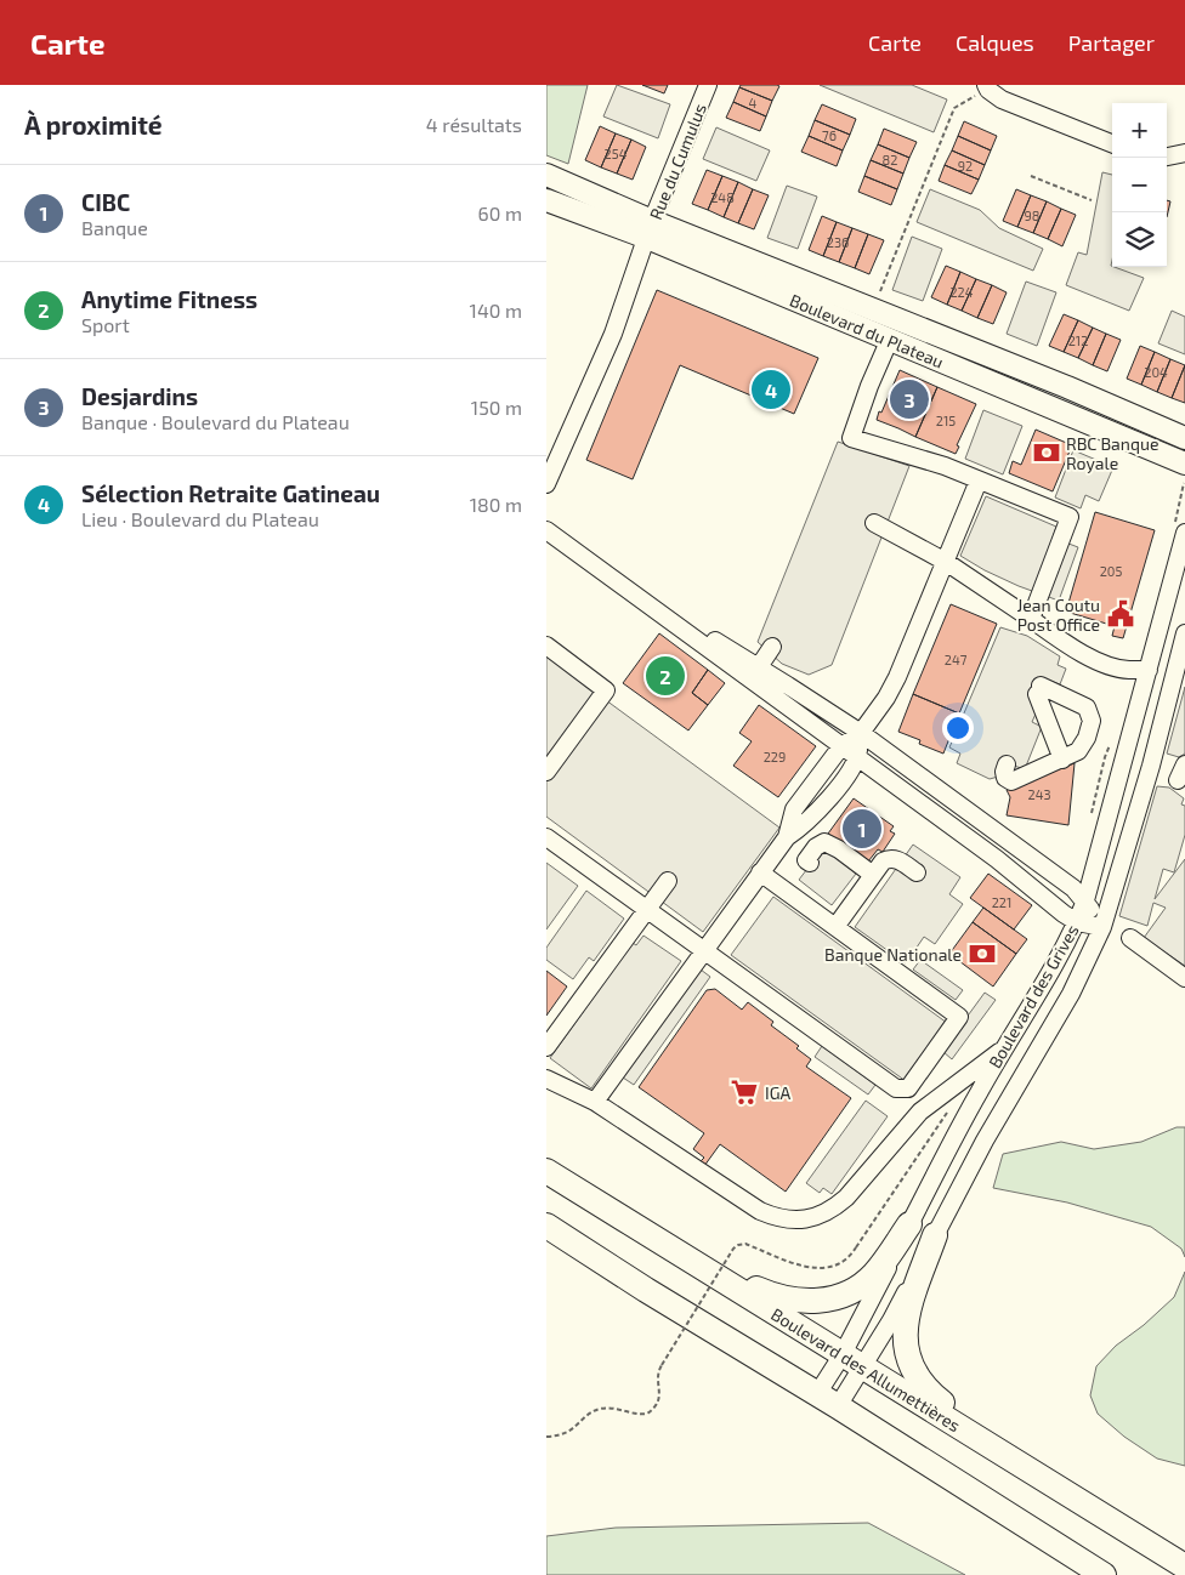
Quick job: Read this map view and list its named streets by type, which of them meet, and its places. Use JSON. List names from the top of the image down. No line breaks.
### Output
{"streets":{"highway":["Boulevard des Allumettières"],"main road":["Boulevard du Plateau"],"street":["Rue du Cumulus","Boulevard des Grives"]},"crossings":[["Rue du Cumulus","Boulevard du Plateau"],["Boulevard des Grives","Boulevard des Allumettières"]],"places":{"bank":["RBC Banque Royale","Banque Nationale"],"public building":["Jean Coutu Post Office"],"supermarket":["IGA"]},"house_numbers":["4","76","254","82","92","248","98","236","224","212","204","215","205","247","229","243","221"],"page":{"header":"Carte","nav":["Carte","Calques","Partager"],"heading":["À proximité","4 résultats"],"map_buttons":["+","−"],"list":[{"mark":"1","name":"CIBC","note":"Banque","value":"60 m"},{"mark":"2","name":"Anytime Fitness","note":"Sport","value":"140 m"},{"mark":"3","name":"Desjardins","note":"Banque · Boulevard du Plateau","value":"150 m"},{"mark":"4","name":"Sélection Retraite Gatineau","note":"Lieu · Boulevard du Plateau","value":"180 m"}],"pins":["4","3","2","1"]}}
